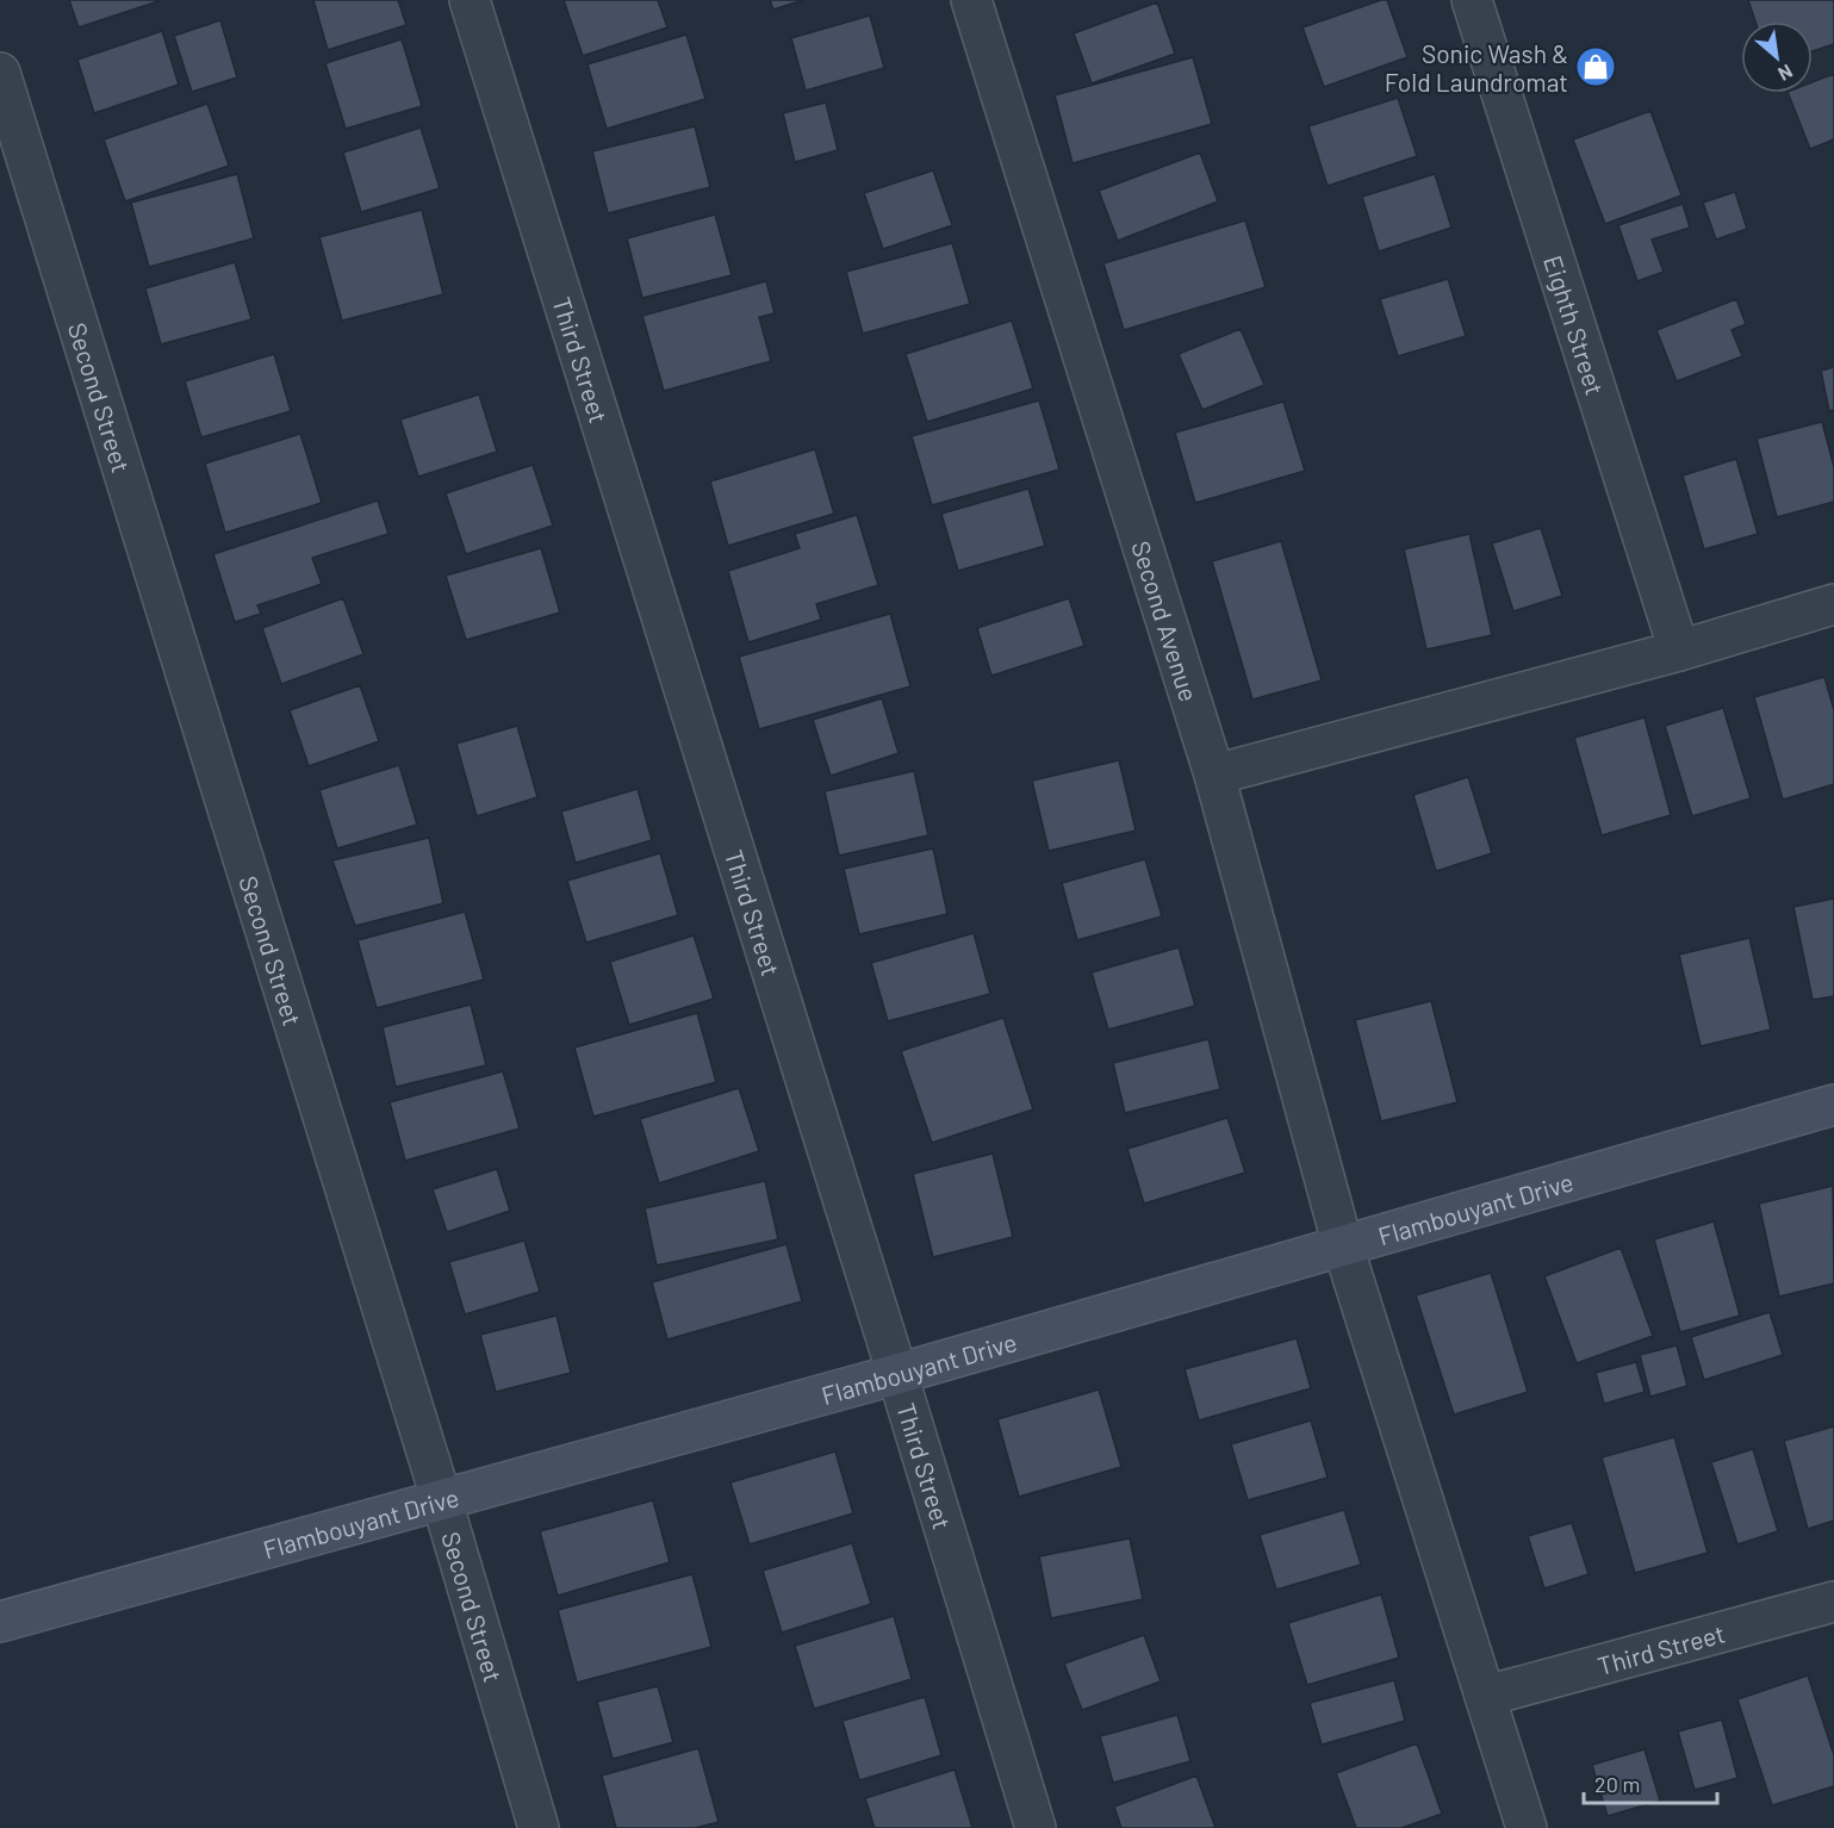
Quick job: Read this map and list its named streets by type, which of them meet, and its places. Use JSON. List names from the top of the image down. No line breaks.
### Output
{"streets":{"street":["Eighth Street","Third Street","Second Street","Second Avenue","Flambouyant Drive"]},"crossings":[["Third Street","Second Avenue"],["Third Street","Flambouyant Drive"],["Second Street","Flambouyant Drive"],["Second Avenue","Flambouyant Drive"]],"places":{"shop":["Sonic Wash & Fold Laundromat"]},"scale_bar":"20 m","north":"bottom right"}
